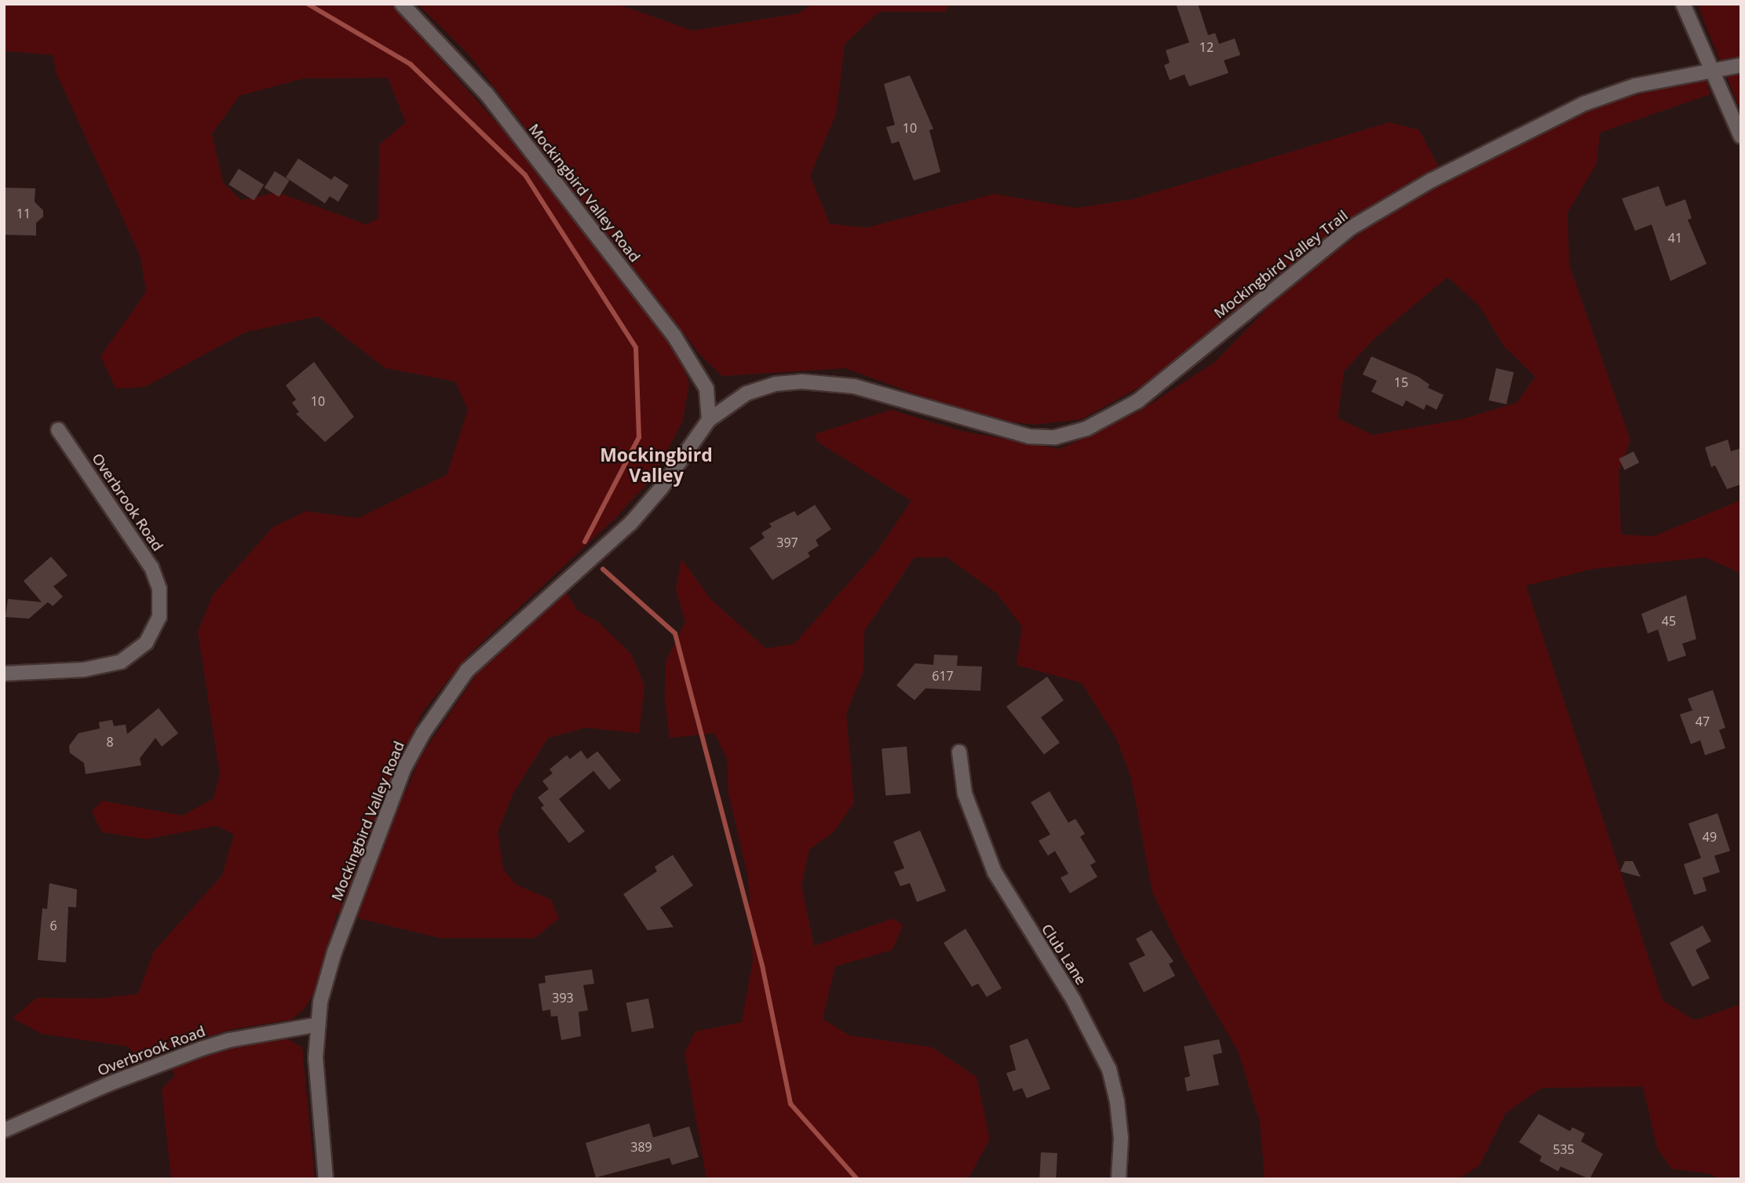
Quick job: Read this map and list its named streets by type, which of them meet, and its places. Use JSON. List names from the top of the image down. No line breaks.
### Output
{"streets":{"street":["Mockingbird Valley Road","Mockingbird Valley Trail","Overbrook Road","Club Lane"]},"crossings":[["Mockingbird Valley Road","Mockingbird Valley Trail"],["Mockingbird Valley Road","Overbrook Road"]],"districts":["Mockingbird Valley"],"house_numbers":["12","10","11","41","15","10","397","45","617","47","8","49","6","393","389","535"]}
